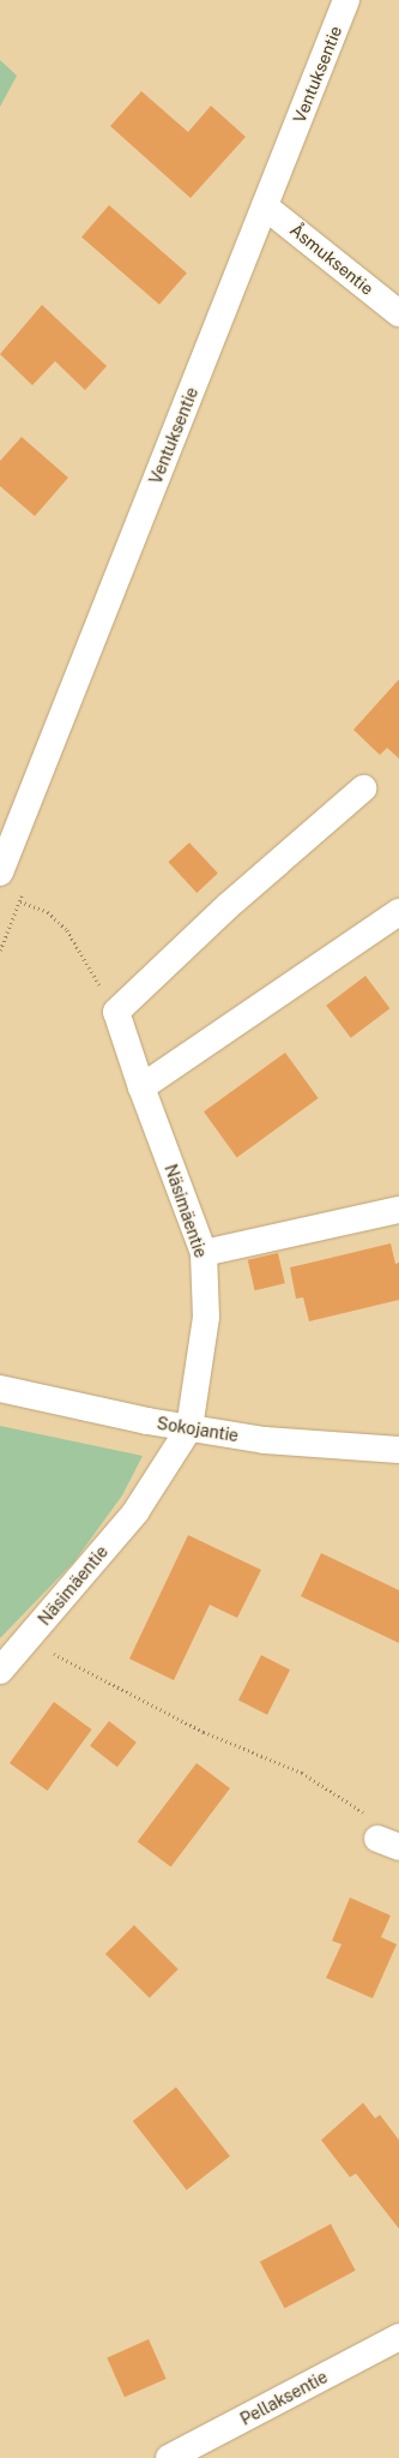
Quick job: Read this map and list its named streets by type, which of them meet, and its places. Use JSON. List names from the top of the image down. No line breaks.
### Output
{"streets":{"street":["Ventuksentie","Åsmuksentie","Näsimäentie","Sokojantie","Pellaksentie"]},"crossings":[["Ventuksentie","Åsmuksentie"],["Näsimäentie","Sokojantie"]]}
